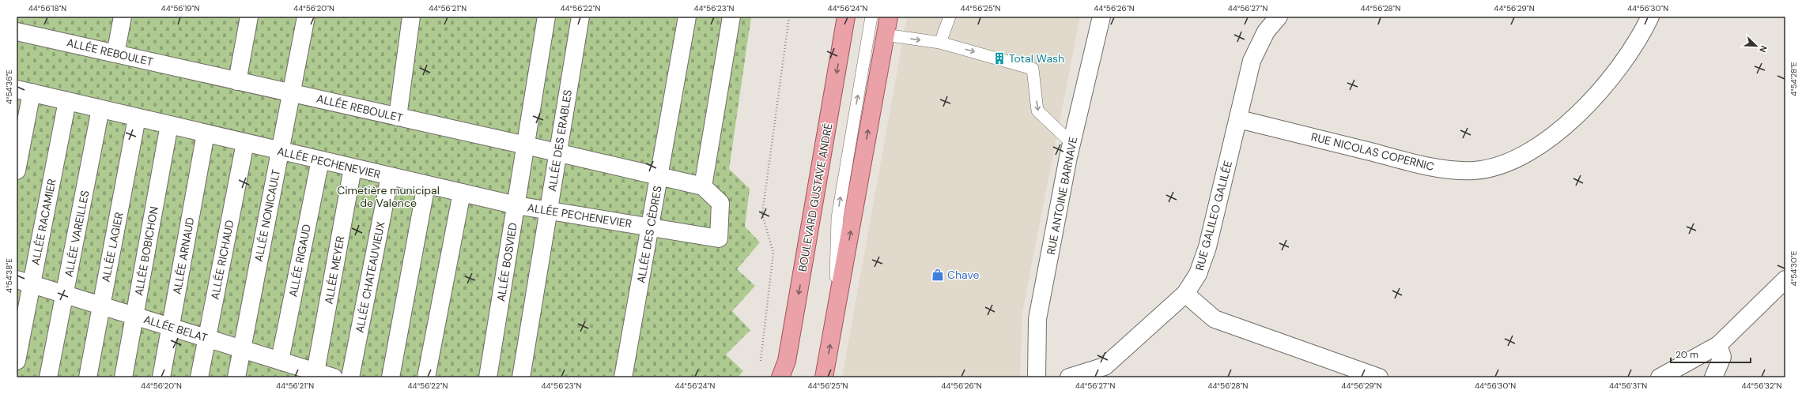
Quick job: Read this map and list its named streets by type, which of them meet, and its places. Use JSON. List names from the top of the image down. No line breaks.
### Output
{"streets":{"main road":["BOULEVARD GUSTAVE ANDRÉ"],"street":["ALLÉE REBOULET","ALLÉE DES ERABLES","RUE NICOLAS COPERNIC","ALLÉE PECHENEVIER","RUE ANTOINE BARNAVE","ALLÉE NONICAULT","RUE GALILEO GALILÉE","ALLÉE RACAMIER","ALLÉE VAREILLES","ALLÉE DES CÈDRES","ALLÉE LAGIER","ALLÉE BOBICHON","ALLÉE ARNAUD","ALLÉE RICHAUD","ALLÉE RIGAUD","ALLÉE BOSVIED","ALLÉE MEYER","ALLÉE CHATEAUVIEUX","ALLÉE BELAT"]},"crossings":[["ALLÉE REBOULET","ALLÉE DES ERABLES"],["ALLÉE REBOULET","ALLÉE PECHENEVIER"],["ALLÉE REBOULET","ALLÉE NONICAULT"],["ALLÉE REBOULET","ALLÉE DES CÈDRES"],["ALLÉE REBOULET","ALLÉE BOSVIED"],["ALLÉE DES ERABLES","ALLÉE PECHENEVIER"],["RUE NICOLAS COPERNIC","RUE GALILEO GALILÉE"],["ALLÉE PECHENEVIER","ALLÉE NONICAULT"],["ALLÉE PECHENEVIER","ALLÉE RACAMIER"],["ALLÉE PECHENEVIER","ALLÉE VAREILLES"],["ALLÉE PECHENEVIER","ALLÉE DES CÈDRES"],["ALLÉE PECHENEVIER","ALLÉE LAGIER"],["ALLÉE PECHENEVIER","ALLÉE BOBICHON"],["ALLÉE PECHENEVIER","ALLÉE ARNAUD"],["ALLÉE PECHENEVIER","ALLÉE RICHAUD"],["ALLÉE PECHENEVIER","ALLÉE RIGAUD"],["ALLÉE PECHENEVIER","ALLÉE BOSVIED"],["ALLÉE PECHENEVIER","ALLÉE MEYER"],["ALLÉE PECHENEVIER","ALLÉE CHATEAUVIEUX"],["ALLÉE NONICAULT","ALLÉE BELAT"],["ALLÉE RACAMIER","ALLÉE BELAT"],["ALLÉE VAREILLES","ALLÉE BELAT"],["ALLÉE LAGIER","ALLÉE BELAT"],["ALLÉE BOBICHON","ALLÉE BELAT"],["ALLÉE ARNAUD","ALLÉE BELAT"],["ALLÉE RICHAUD","ALLÉE BELAT"],["ALLÉE RIGAUD","ALLÉE BELAT"],["ALLÉE MEYER","ALLÉE BELAT"]],"parks":["Cimetière municipal de Valence"],"places":{"building":["Total Wash"],"shop":["Chave"]},"scale_bar":"20 m","north":"bottom right","coordinates":["44°56'18\"N","44°56'19\"N","44°56'20\"N","44°56'21\"N","44°56'22\"N","44°56'23\"N","44°56'24\"N","44°56'25\"N","44°56'26\"N","44°56'27\"N","44°56'28\"N","44°56'29\"N","44°56'30\"N","4°54'28\"E","4°54'36\"E","4°54'30\"E","4°54'38\"E","44°56'31\"N","44°56'32\"N"]}
